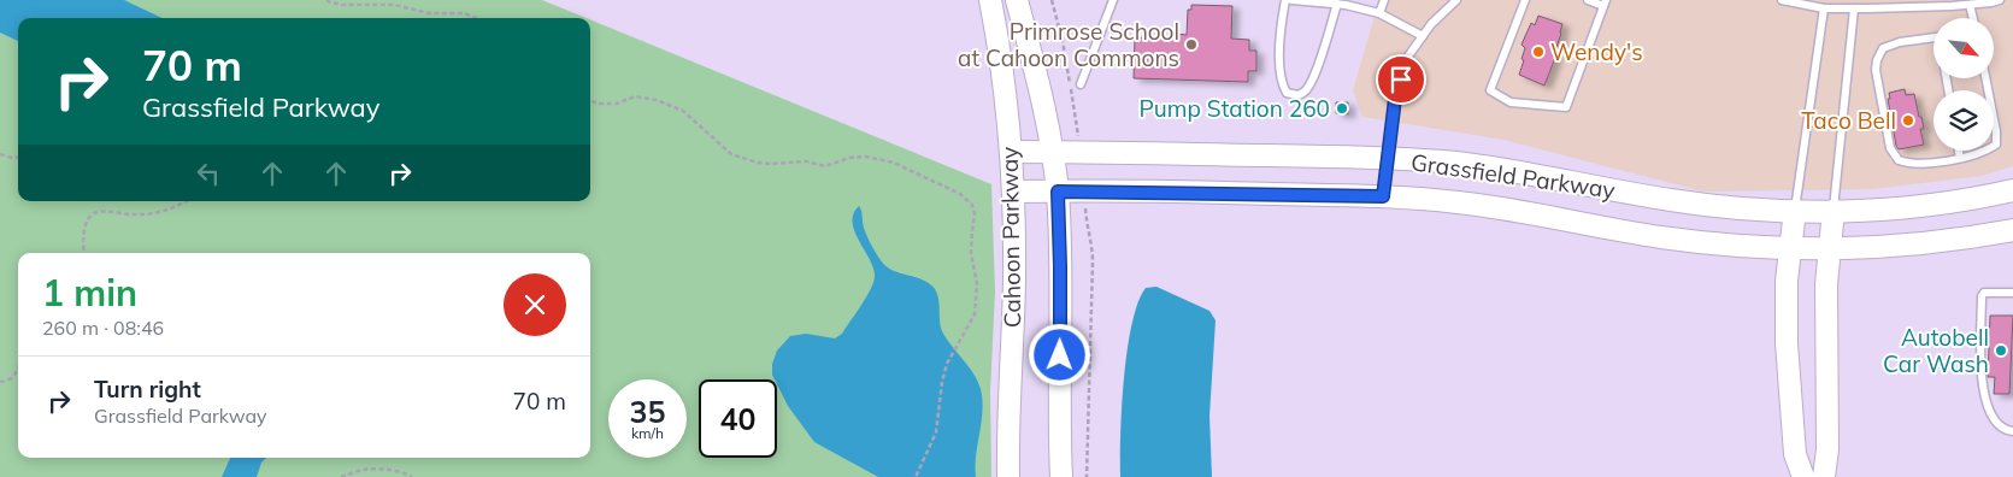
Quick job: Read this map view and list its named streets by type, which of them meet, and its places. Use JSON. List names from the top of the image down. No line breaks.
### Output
{"streets":{"street":["Grassfield Parkway","Cahoon Parkway"]},"crossings":[["Grassfield Parkway","Cahoon Parkway"]],"places":["Primrose School at Cahoon Commons","Wendy's","Pump Station 260","Taco Bell","Autobell Car Wash"],"north":"bottom right","page":{"turn":["70 m","Grassfield Parkway"],"heading":["1 min","260 m · 08:46"],"list":[{"name":"Turn right","note":"Grassfield Parkway","value":"70 m"}],"speed":"35 km/h","limit":"40"}}
